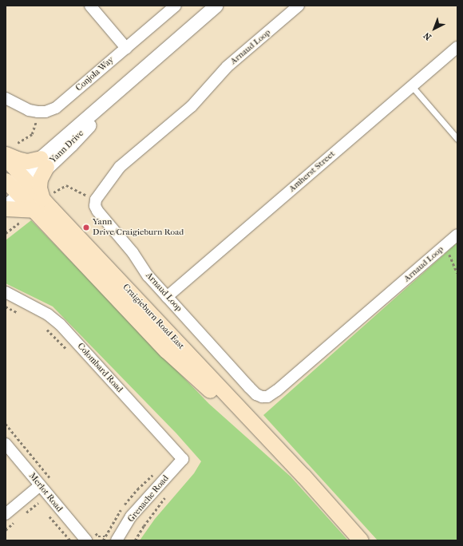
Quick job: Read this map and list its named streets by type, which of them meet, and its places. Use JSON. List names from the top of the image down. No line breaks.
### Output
{"streets":{"main road":["Craigieburn Road East"],"street":["Arnaud Loop","Conjola Way","Yann Drive","Amherst Street","Colombard Road","Merlot Road","Grenache Road"]},"crossings":[["Arnaud Loop","Amherst Street"],["Yann Drive","Craigieburn Road East"],["Colombard Road","Grenache Road"]],"places":["Yann Drive/Craigieburn Road"],"north":"bottom left"}
